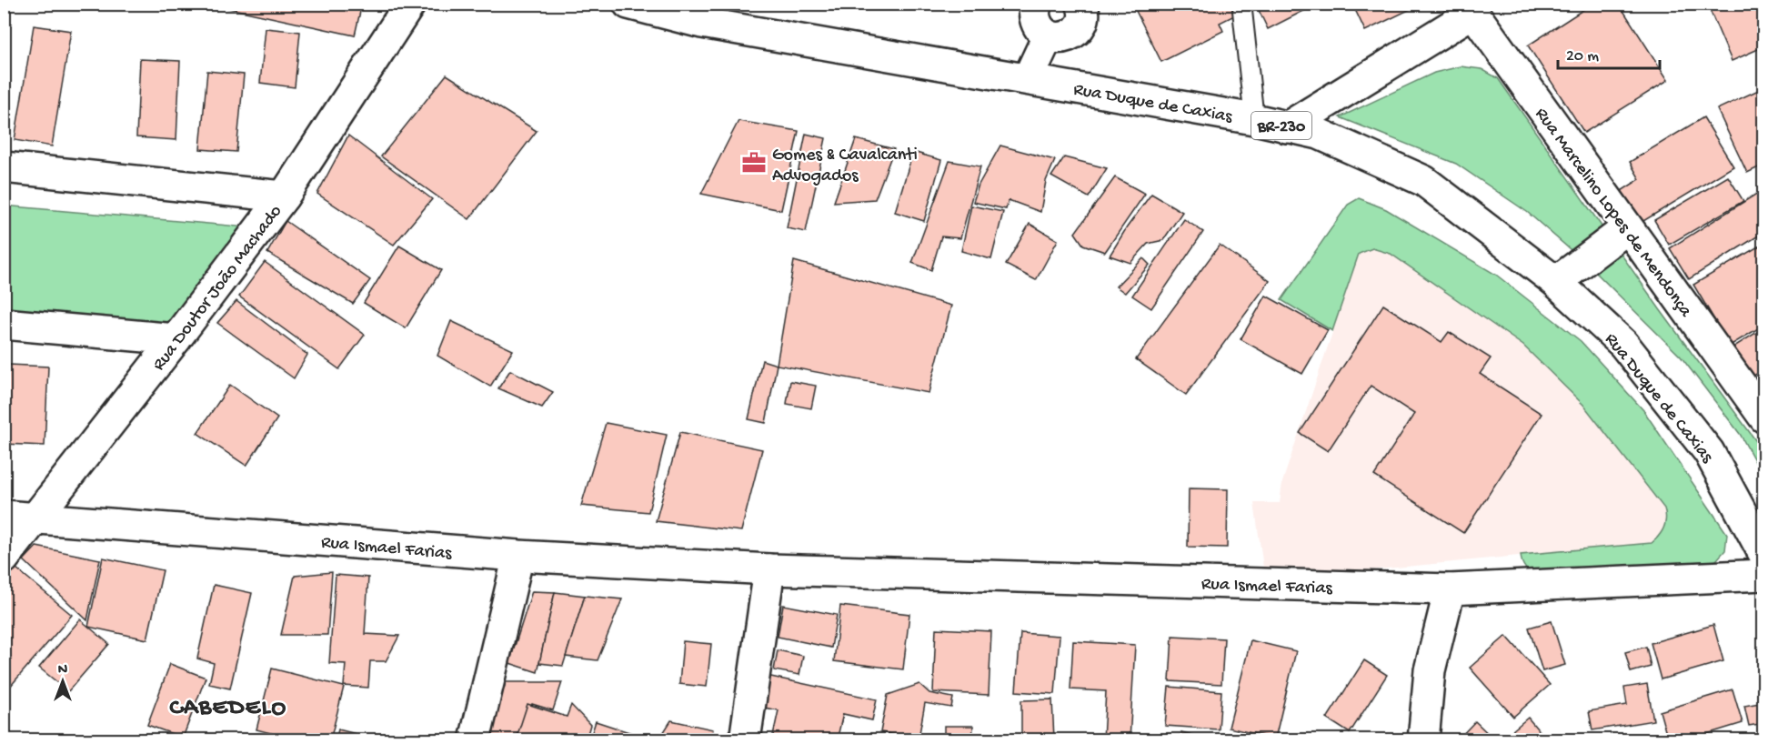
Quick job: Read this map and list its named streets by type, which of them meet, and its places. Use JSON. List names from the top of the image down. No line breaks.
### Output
{"streets":{"street":["Rua Duque de Caxias","BR-230","Rua Marcelino Lopes de Mendonça","Rua Doutor João Machado","Rua Ismael Farias"]},"crossings":[["Rua Doutor João Machado","Rua Ismael Farias"]],"districts":["CABEDELO"],"places":{"office":["Gomes & Cavalcanti Advogados"]},"scale_bar":"20 m","north":"top"}
